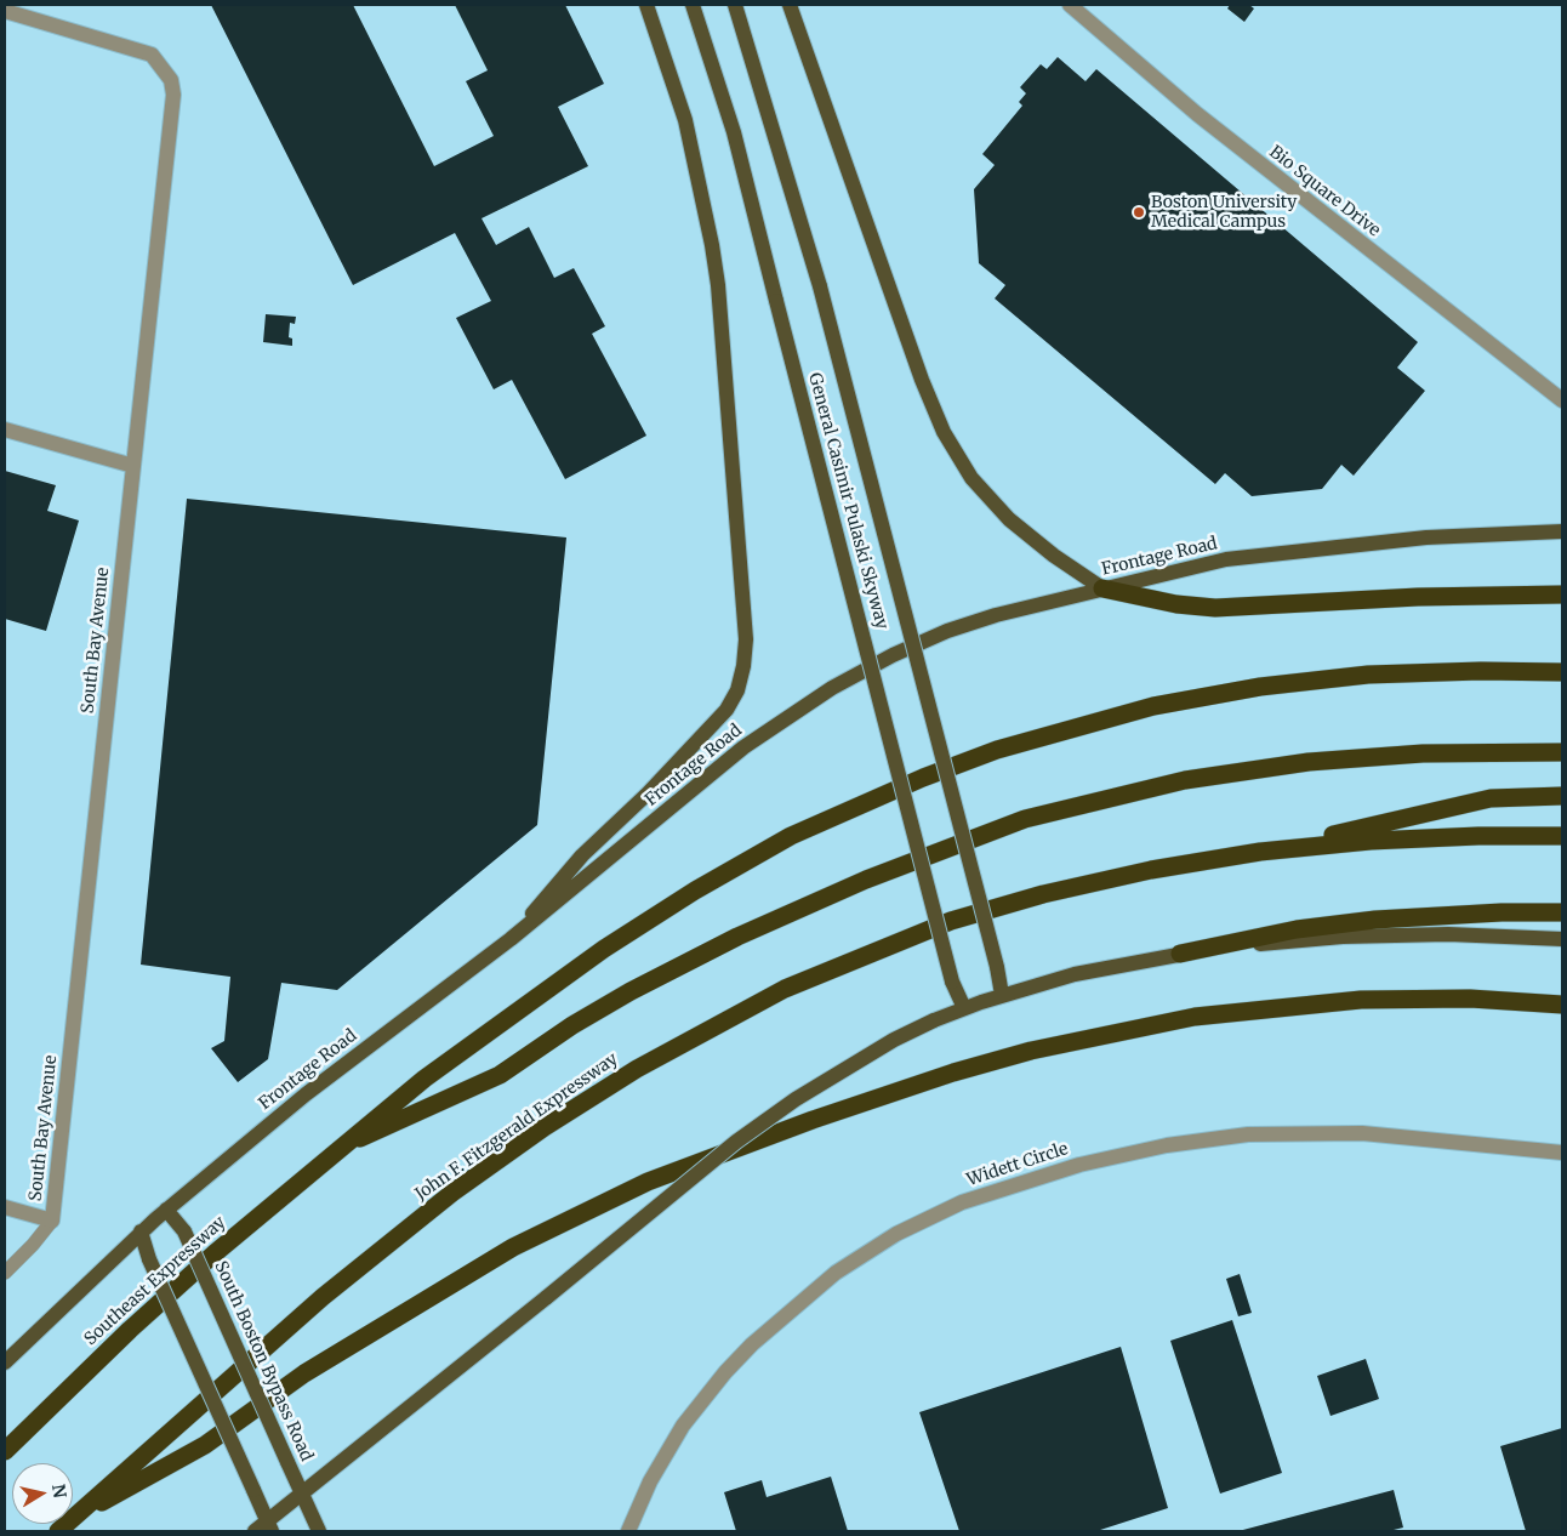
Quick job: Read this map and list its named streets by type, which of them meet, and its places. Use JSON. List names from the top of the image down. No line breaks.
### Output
{"streets":{"highway":["John F. Fitzgerald Expressway","Southeast Expressway"],"main road":["General Casimir Pulaski Skyway","Frontage Road","South Boston Bypass Road"],"street":["Bio Square Drive","South Bay Avenue","Widett Circle"]},"crossings":[["Frontage Road","South Boston Bypass Road"]],"places":["Boston University Medical Campus"],"north":"right"}
